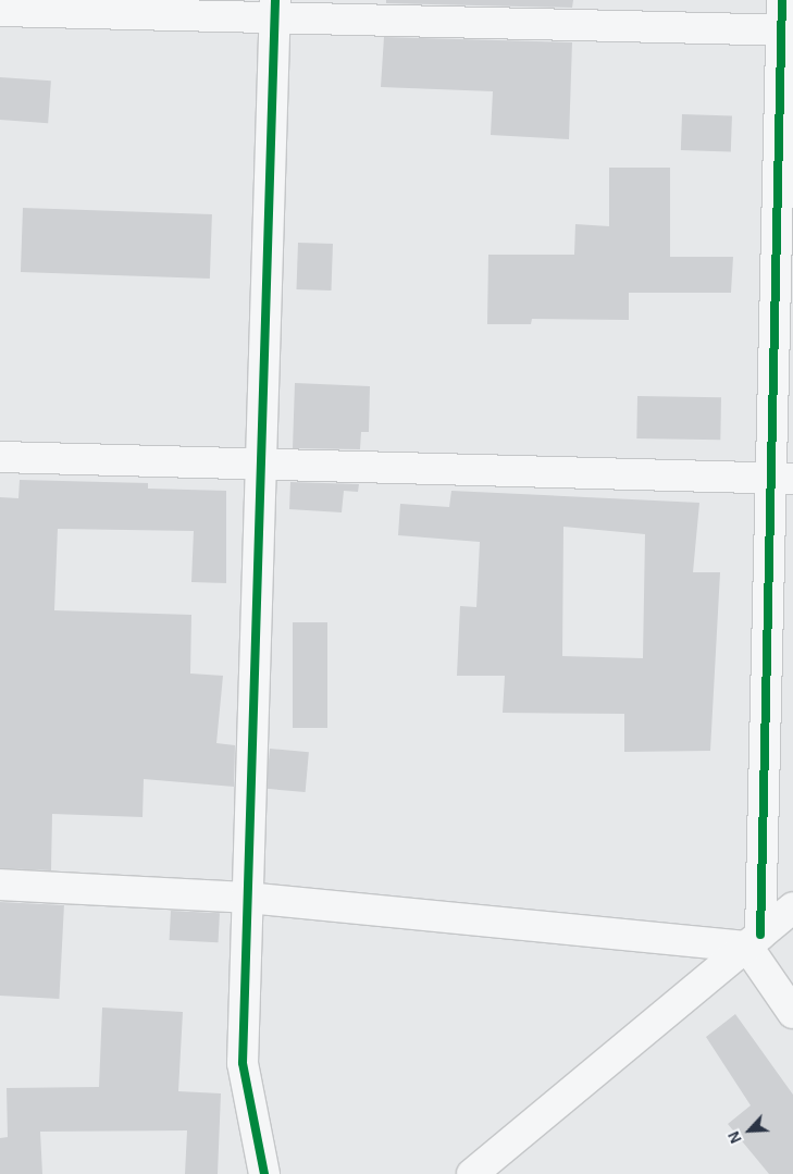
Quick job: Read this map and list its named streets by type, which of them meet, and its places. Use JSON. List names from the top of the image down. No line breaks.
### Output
{"north":"bottom left"}
